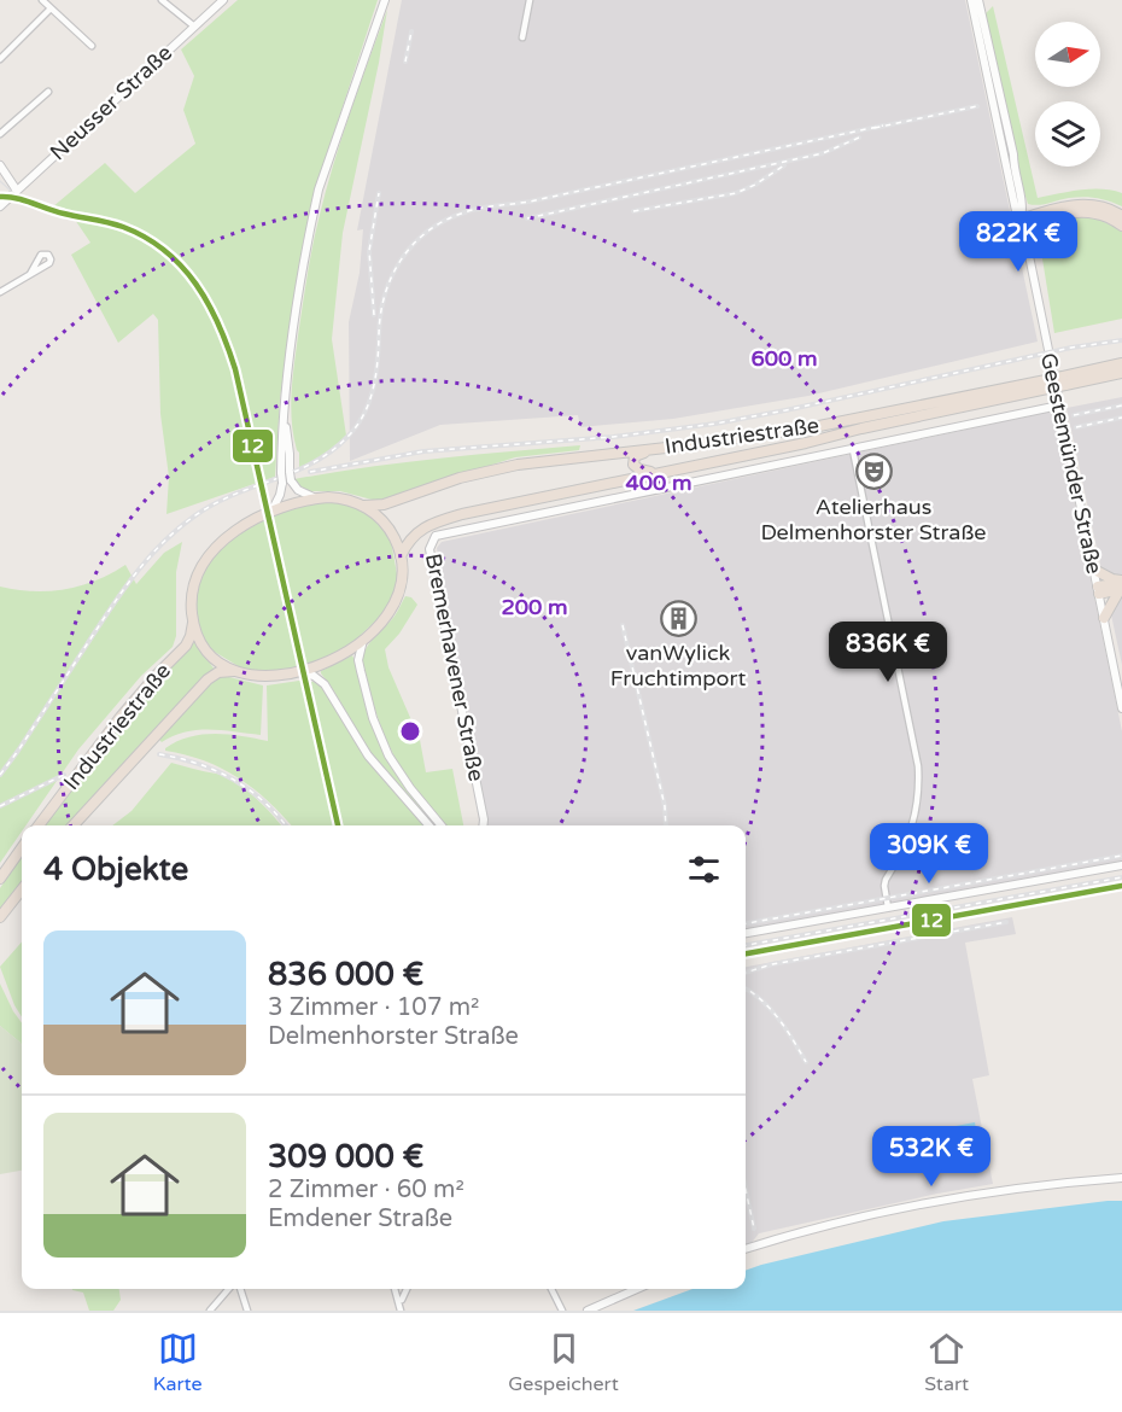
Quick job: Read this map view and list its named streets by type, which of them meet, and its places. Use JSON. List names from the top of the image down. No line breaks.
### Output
{"streets":{"highway":["Industriestraße"],"street":["Neusser Straße","Geestemünder Straße","Bremerhavener Straße"]},"crossings":[["Industriestraße","Geestemünder Straße"],["Industriestraße","Bremerhavener Straße"]],"places":{"theatre":["Atelierhaus Delmenhorster Straße"],"building":["vanWylick Fruchtimport"]},"lines":["transit line 12"],"north":"right","page":{"price":["822K €","836K €","309K €","532K €"],"heading":"4 Objekte","list":[{"name":"836 000 €","note":"3 Zimmer · 107 m² · Delmenhorster Straße"},{"name":"309 000 €","note":"2 Zimmer · 60 m² · Emdener Straße"}],"tabs":["Karte","Gespeichert","Start"]},"rings":["600 m","400 m","200 m"]}
